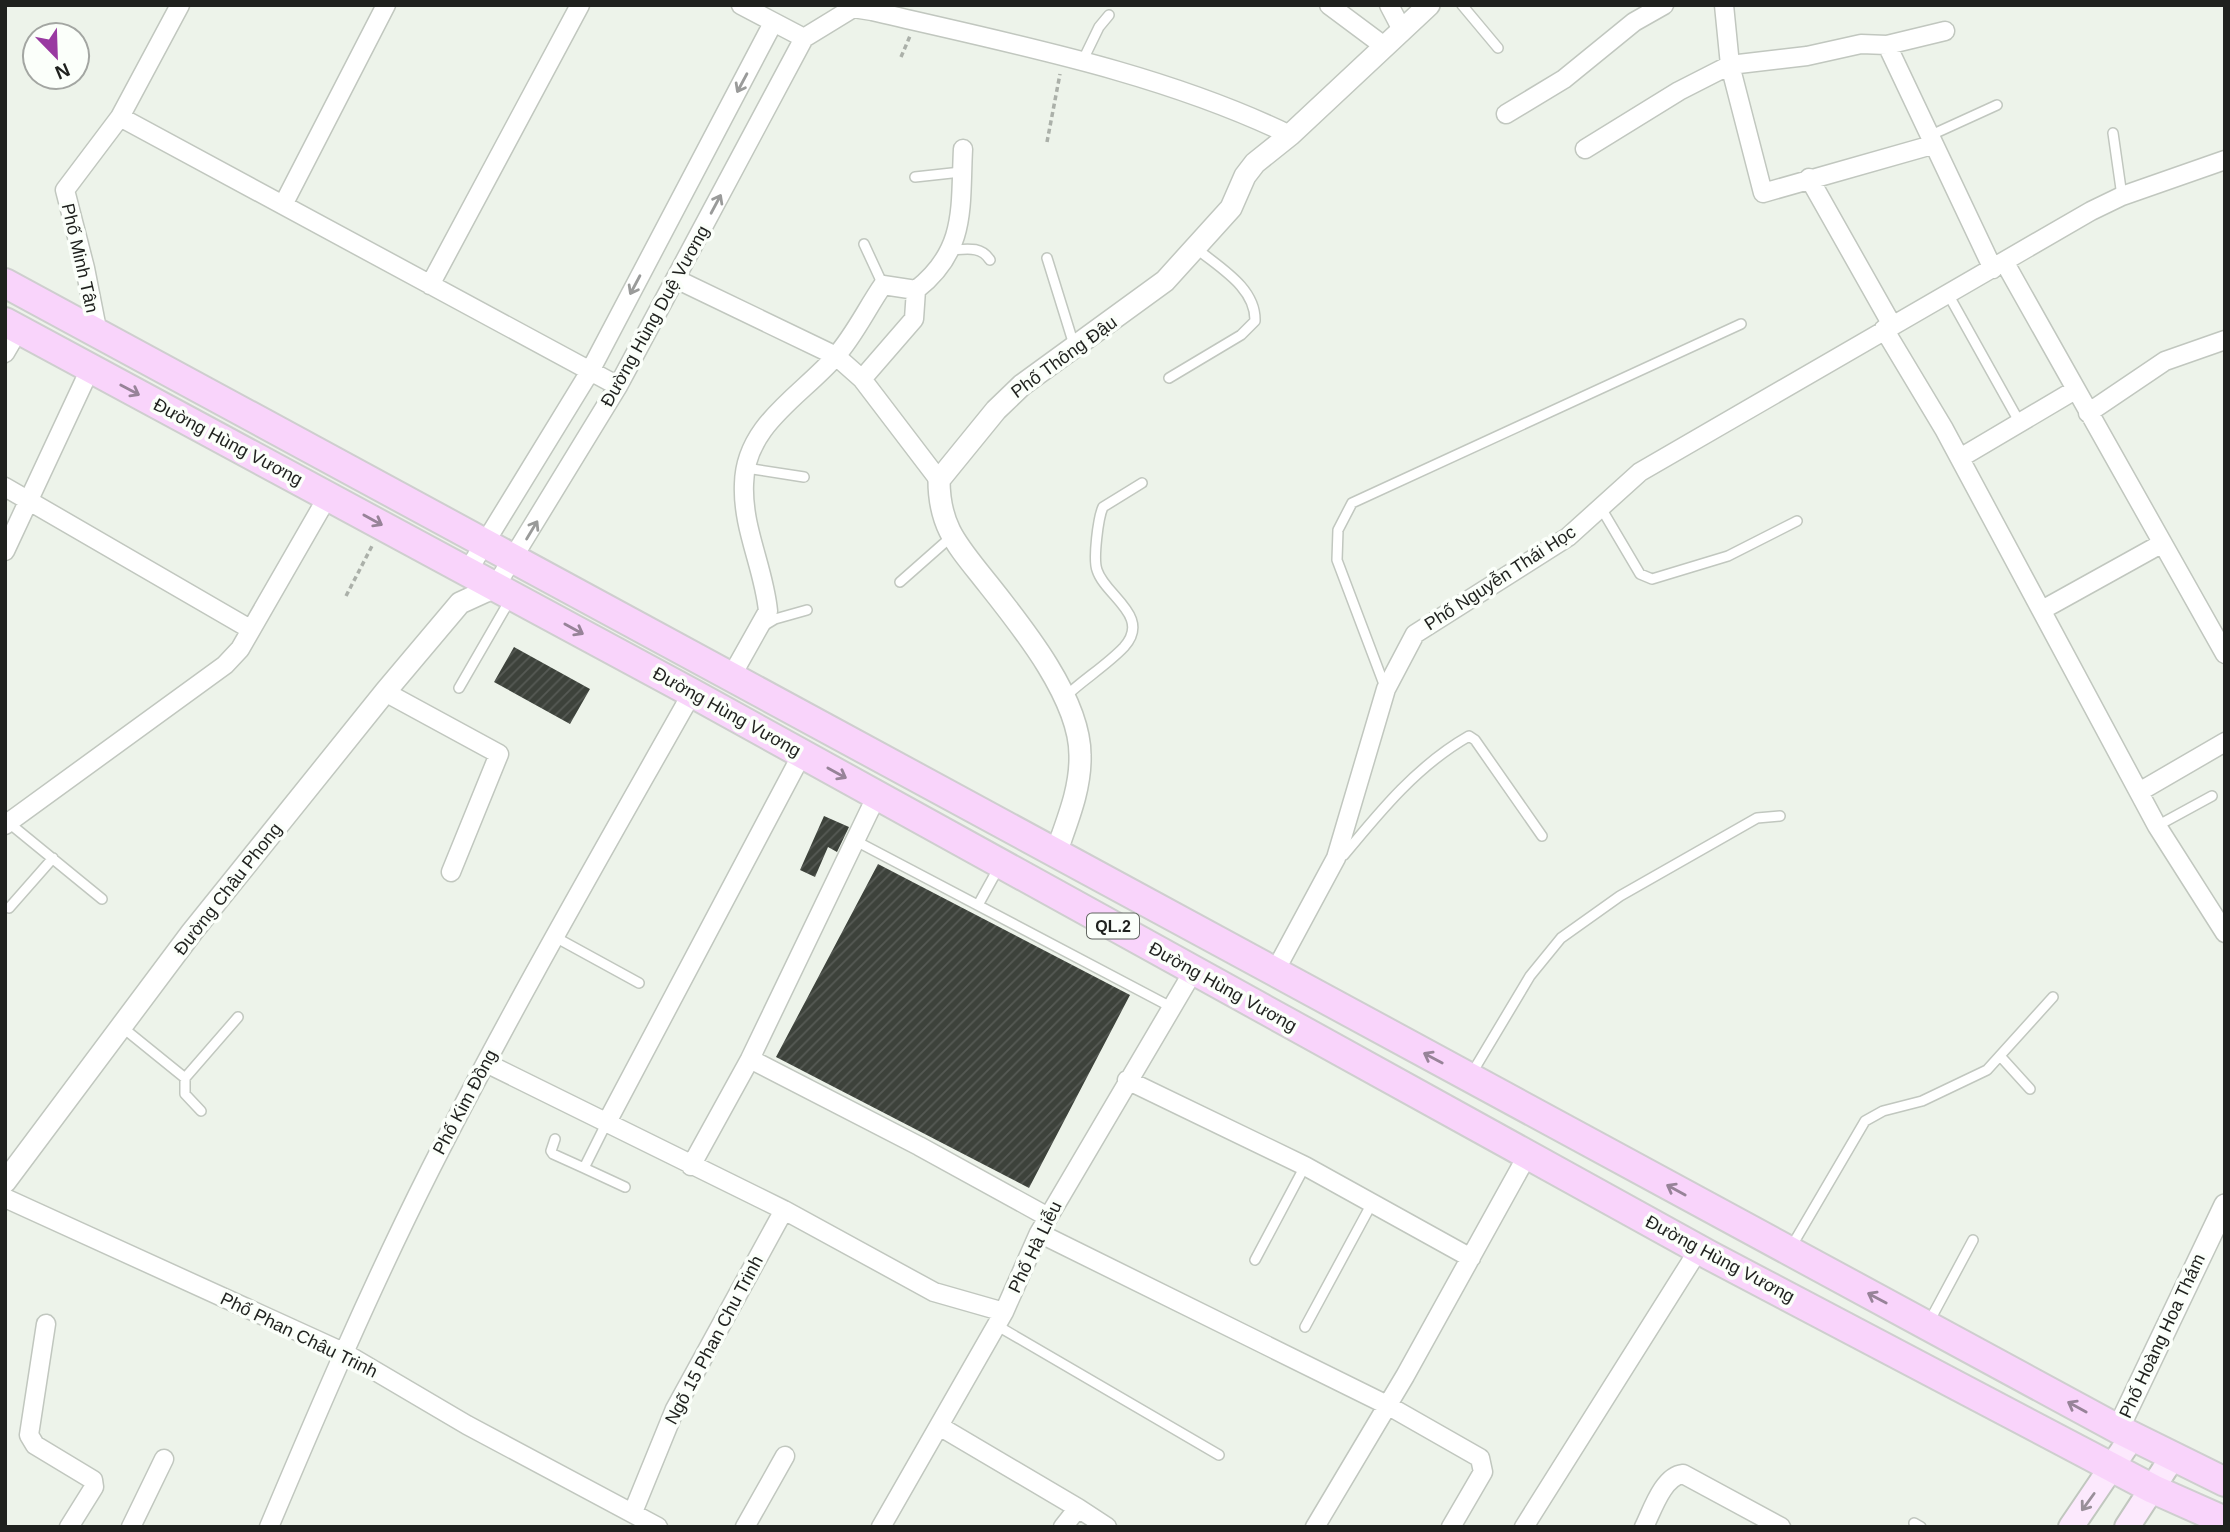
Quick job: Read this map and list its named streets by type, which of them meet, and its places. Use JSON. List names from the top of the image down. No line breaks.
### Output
{"streets":{"main road":["Đường Hùng Vương","QL.2"],"street":["Phố Minh Tân","Đường Hùng Duệ Vương","Phố Thông Đậu","Phố Nguyễn Thái Học","Đường Châu Phong","Phố Kim Đồng","Phố Hà Liễu","Phố Phan Châu Trinh","Phố Hoàng Hoa Thám","Ngõ 15 Phan Chu Trinh"]},"crossings":[["Phố Minh Tân","Đường Hùng Vương"],["Đường Hùng Duệ Vương","Đường Hùng Vương"],["Đường Hùng Duệ Vương","Đường Châu Phong"],["Đường Hùng Vương","Phố Nguyễn Thái Học"],["Đường Hùng Vương","Đường Châu Phong"],["Đường Hùng Vương","Phố Kim Đồng"],["Đường Hùng Vương","Phố Hà Liễu"],["Đường Hùng Vương","Phố Hoàng Hoa Thám"],["Phố Kim Đồng","Phố Phan Châu Trinh"],["Phố Phan Châu Trinh","Ngõ 15 Phan Chu Trinh"]],"north":"bottom right"}
